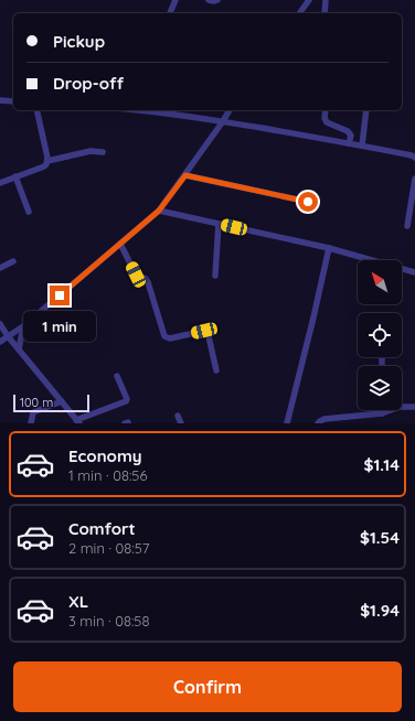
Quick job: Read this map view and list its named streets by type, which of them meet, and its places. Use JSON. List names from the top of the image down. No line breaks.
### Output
{"scale_bar":"100 m","north":"top left","page":{"banner":["Pickup","Drop-off"],"bubble":"1 min","scale":"100 m","list":[{"name":"Economy","note":"1 min · 08:56","value":"$1.14"},{"name":"Comfort","note":"2 min · 08:57","value":"$1.54"},{"name":"XL","note":"3 min · 08:58","value":"$1.94"}],"buttons":"Confirm"}}
